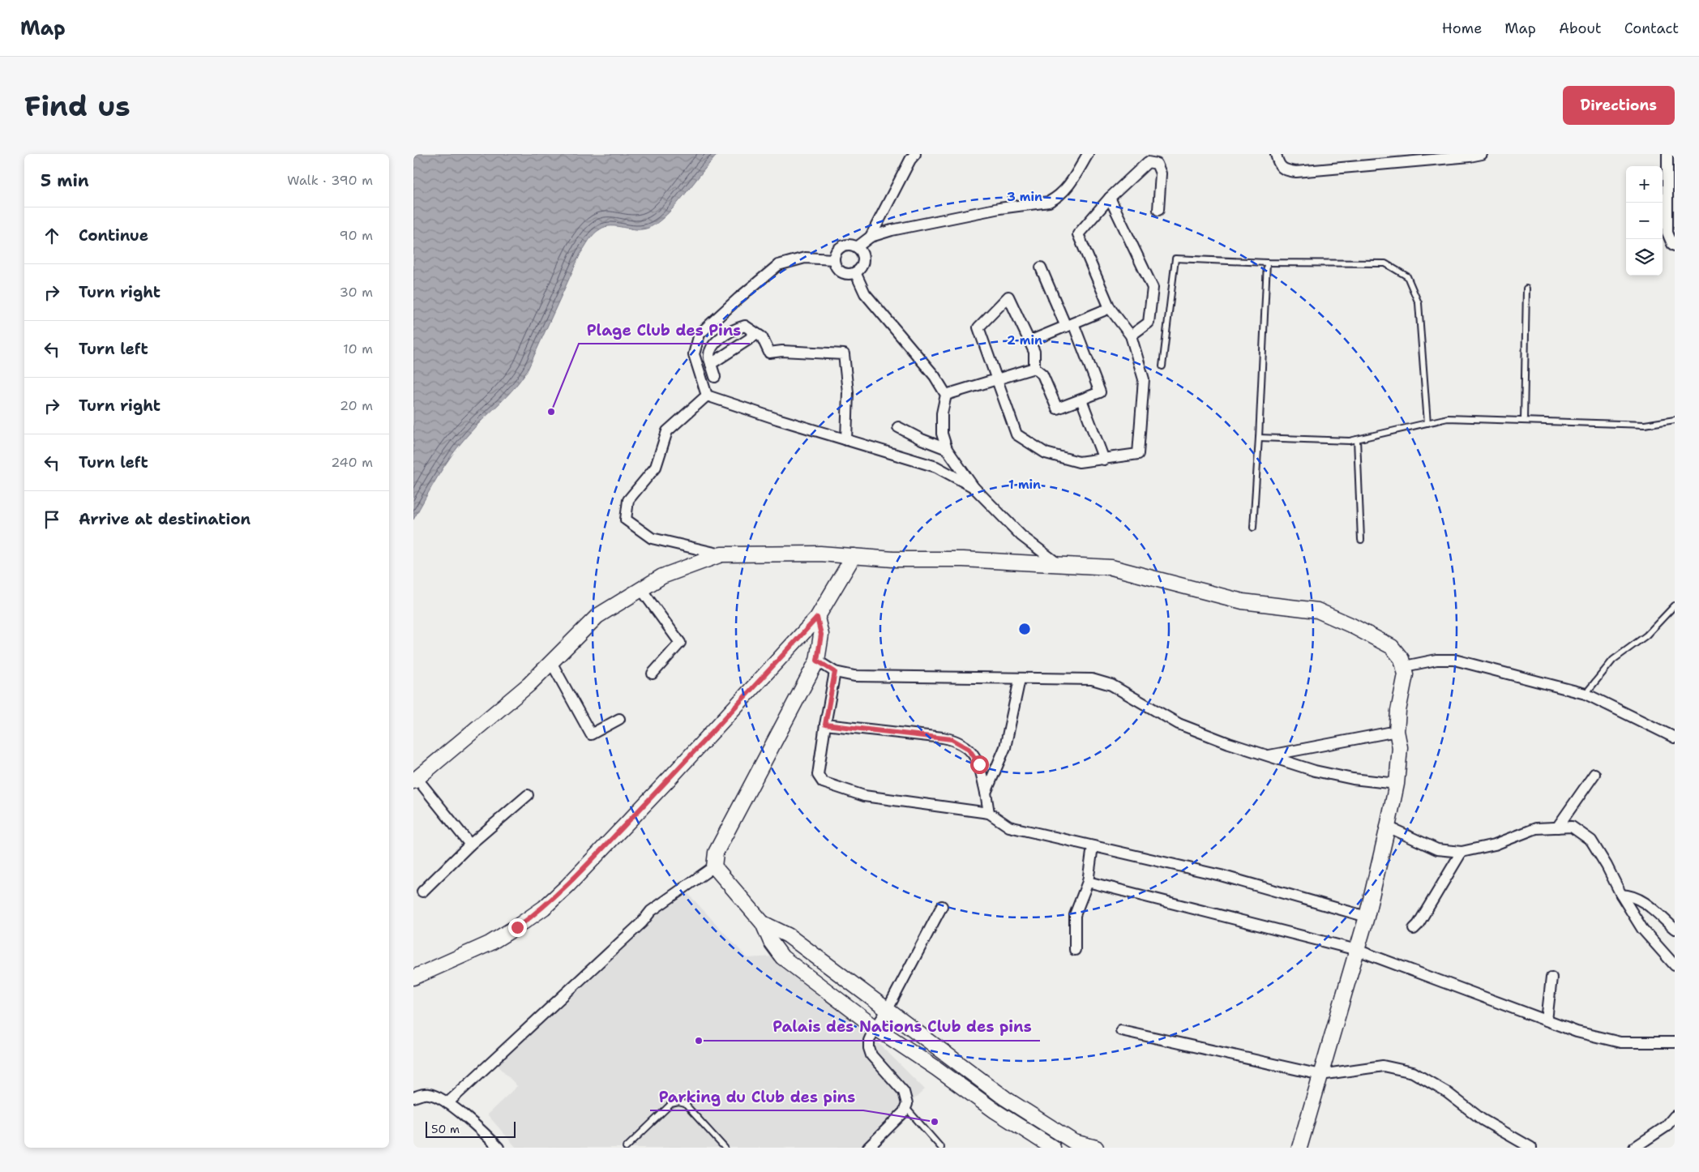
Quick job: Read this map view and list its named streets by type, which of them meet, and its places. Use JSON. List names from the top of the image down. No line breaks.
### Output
{"places":["Plage Club des Pins","Palais des Nations Club des pins","Parking du Club des pins"],"scale_bar":"50 m","page":{"header":"Map","nav":["Home","Map","About","Contact"],"buttons":"Directions","title":"Find us","heading":["5 min","Walk · 390 m"],"map_buttons":["+","−"],"list":[["Continue","90 m"],["Turn right","30 m"],["Turn left","10 m"],["Turn right","20 m"],["Turn left","240 m"],"Arrive at destination"],"scale":"50 m"},"rings":["3 min","2 min","1 min"]}
